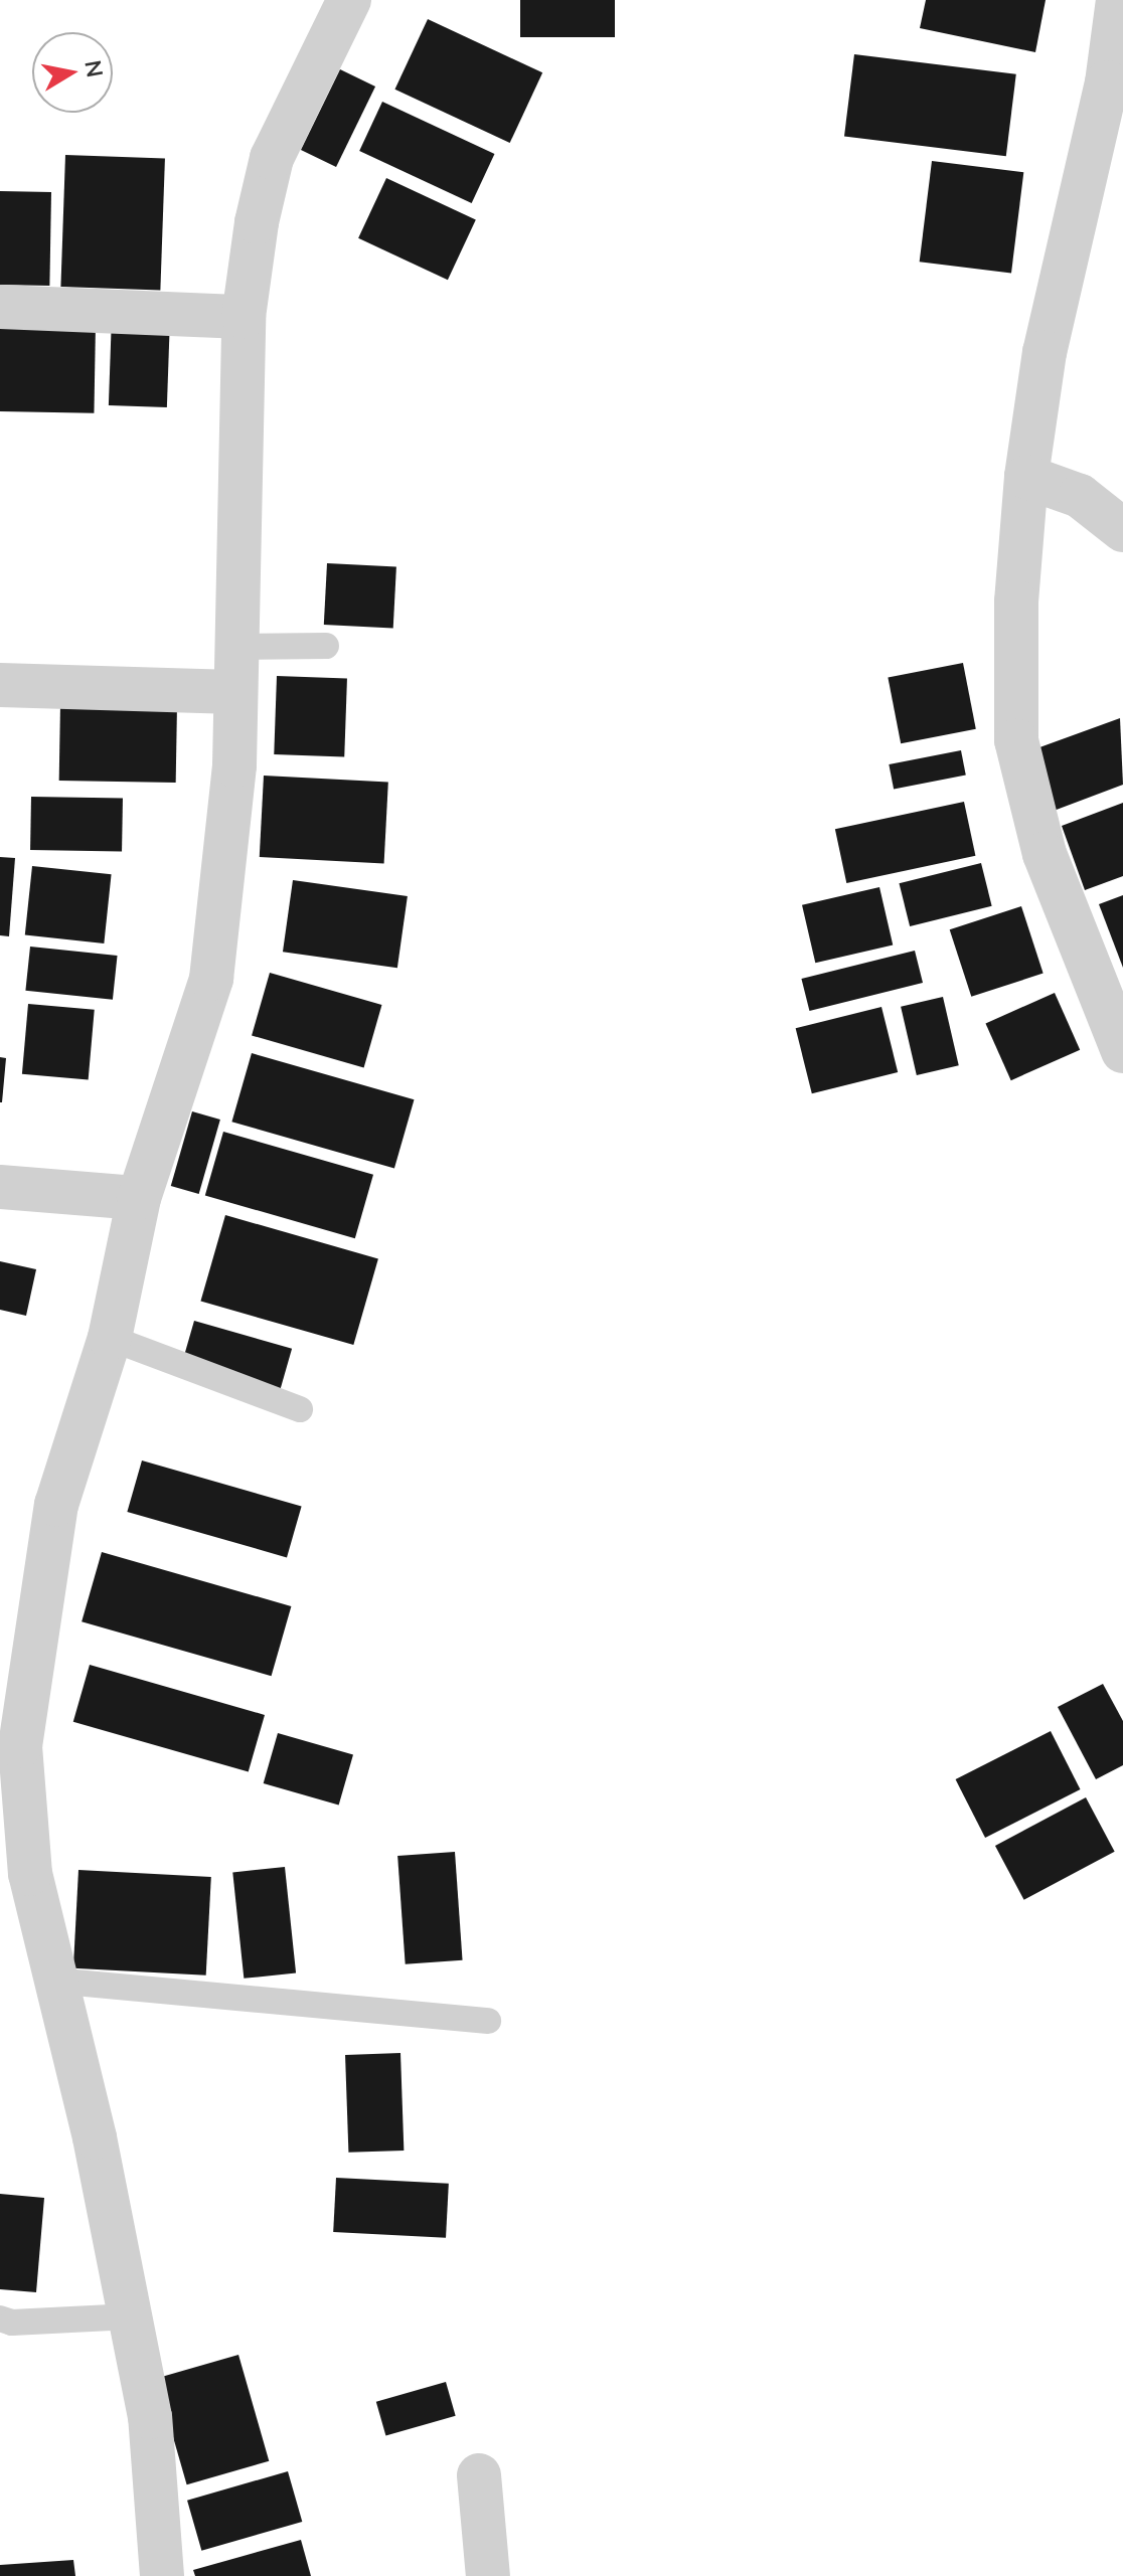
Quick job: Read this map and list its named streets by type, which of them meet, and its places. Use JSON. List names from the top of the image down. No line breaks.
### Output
{"north":"right"}
